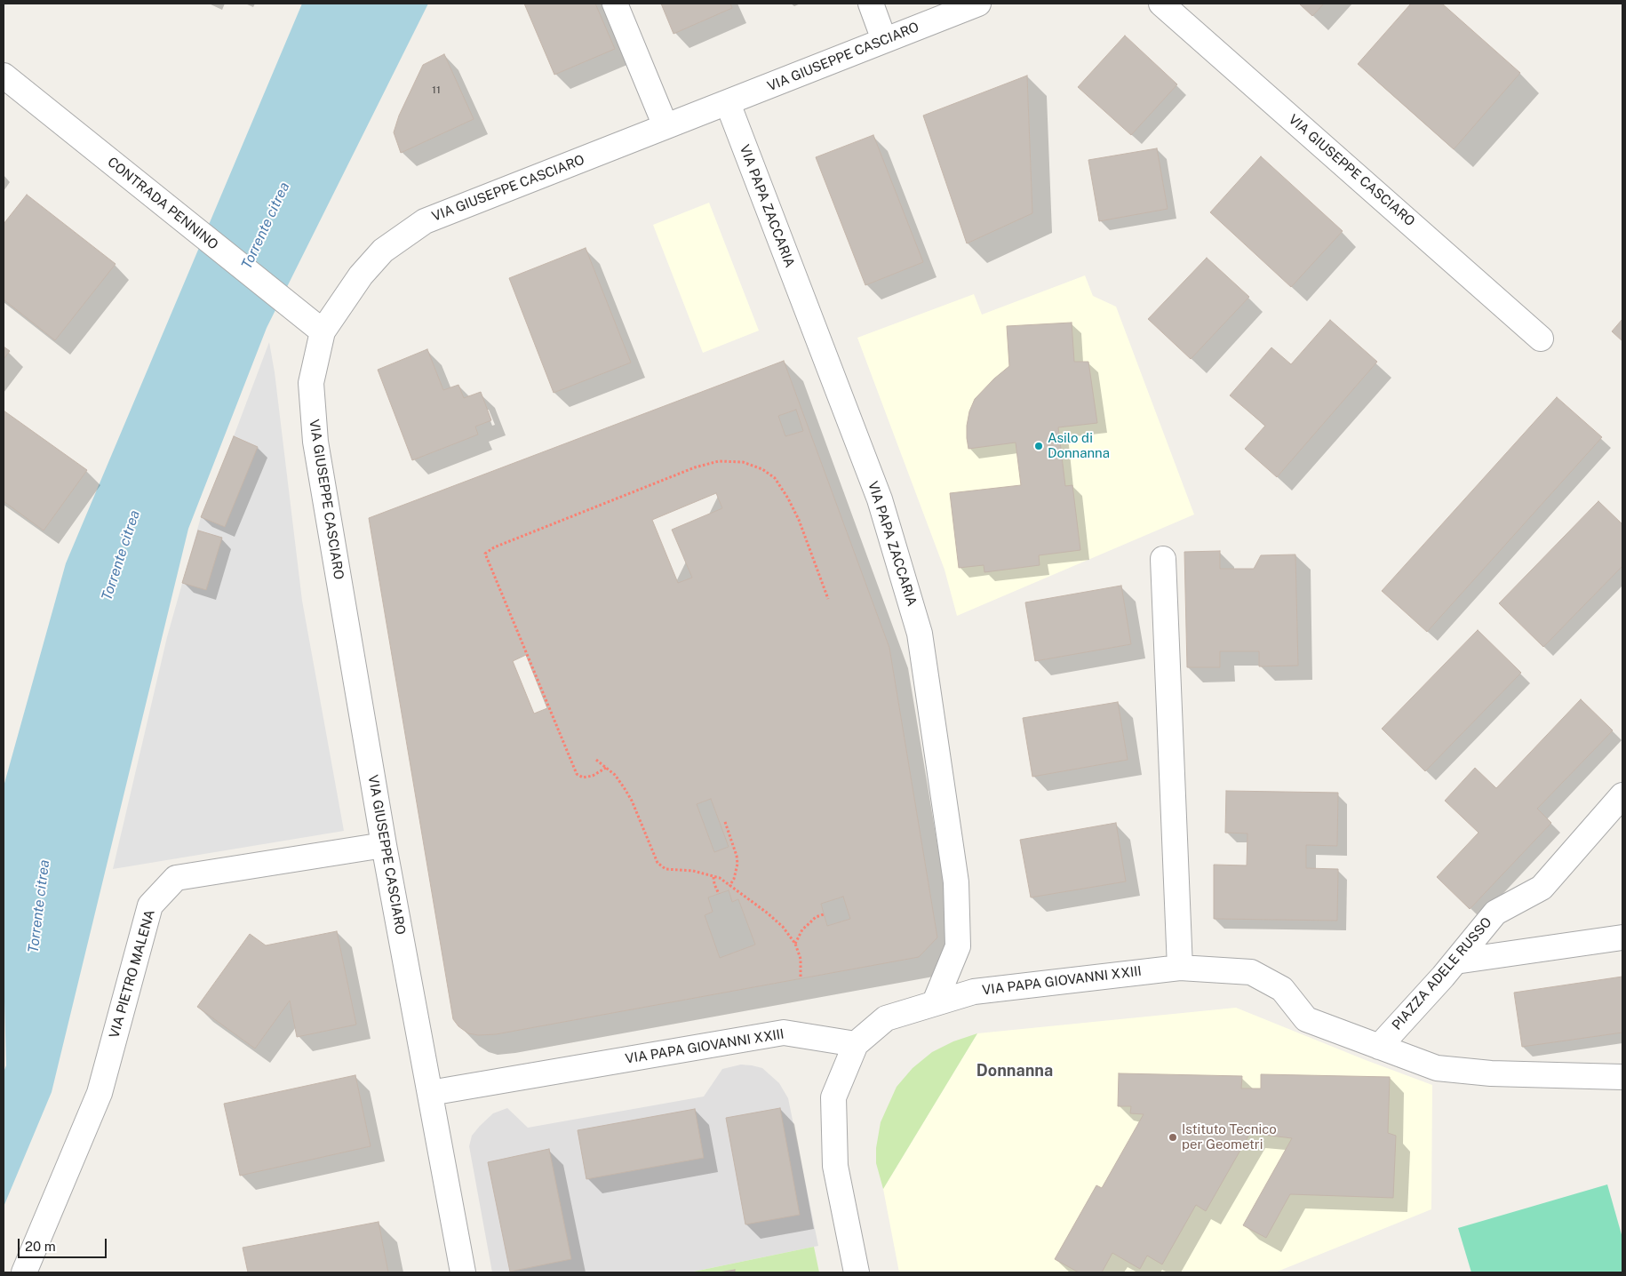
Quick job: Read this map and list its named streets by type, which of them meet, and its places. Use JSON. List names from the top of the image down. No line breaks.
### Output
{"streets":{"street":["VIA GIUSEPPE CASCIARO","CONTRADA PENNINO","VIA PAPA ZACCARIA","VIA PIETRO MALENA","PIAZZA ADELE RUSSO","VIA PAPA GIOVANNI XXIII"]},"crossings":[["VIA GIUSEPPE CASCIARO","CONTRADA PENNINO"],["VIA GIUSEPPE CASCIARO","VIA PAPA ZACCARIA"],["VIA GIUSEPPE CASCIARO","VIA PIETRO MALENA"],["VIA GIUSEPPE CASCIARO","VIA PAPA GIOVANNI XXIII"],["VIA PAPA ZACCARIA","VIA PAPA GIOVANNI XXIII"],["PIAZZA ADELE RUSSO","VIA PAPA GIOVANNI XXIII"]],"districts":["Donnanna"],"water":["Torrente citrea"],"places":["Asilo di Donnanna","Istituto Tecnico per Geometri"],"house_numbers":["11"],"scale_bar":"20 m"}
